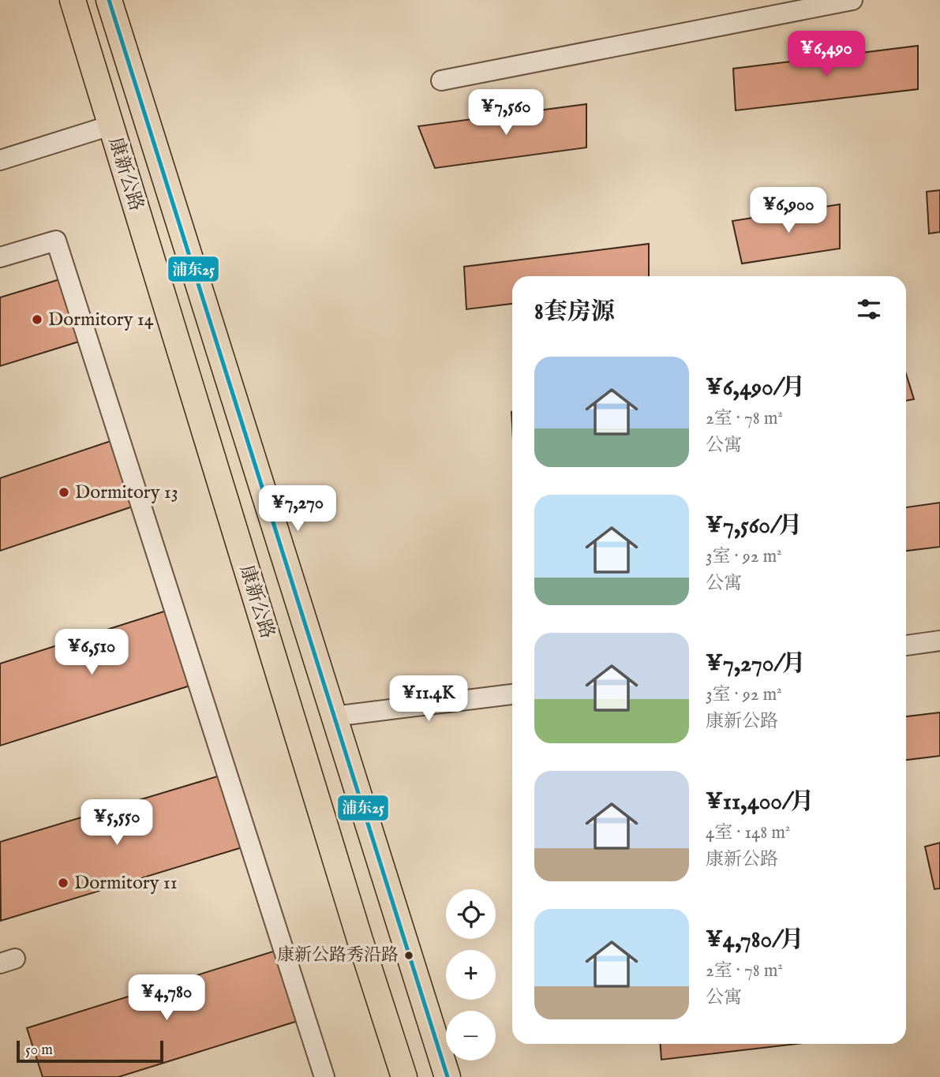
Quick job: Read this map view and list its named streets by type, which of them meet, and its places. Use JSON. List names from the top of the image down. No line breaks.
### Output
{"streets":{"main road":["康新公路"]},"places":["Dormitory 14","Dormitory 13","Dormitory 11","康新公路秀沿路"],"lines":["transit line 浦东25"],"scale_bar":"50 m","page":{"price":["¥6,490","¥7,560","¥6,900","¥7,270","¥6,510","¥11.4K","¥5,550","¥4,780"],"heading":"8套房源","list":[{"name":"¥6,490/月","note":"2室 · 78 m² · 公寓"},{"name":"¥7,560/月","note":"3室 · 92 m² · 公寓"},{"name":"¥7,270/月","note":"3室 · 92 m² · 康新公路"},{"name":"¥11,400/月","note":"4室 · 148 m² · 康新公路"},{"name":"¥4,780/月","note":"2室 · 78 m² · 公寓"}],"map_buttons":["+","−"],"scale":"50 m"}}
